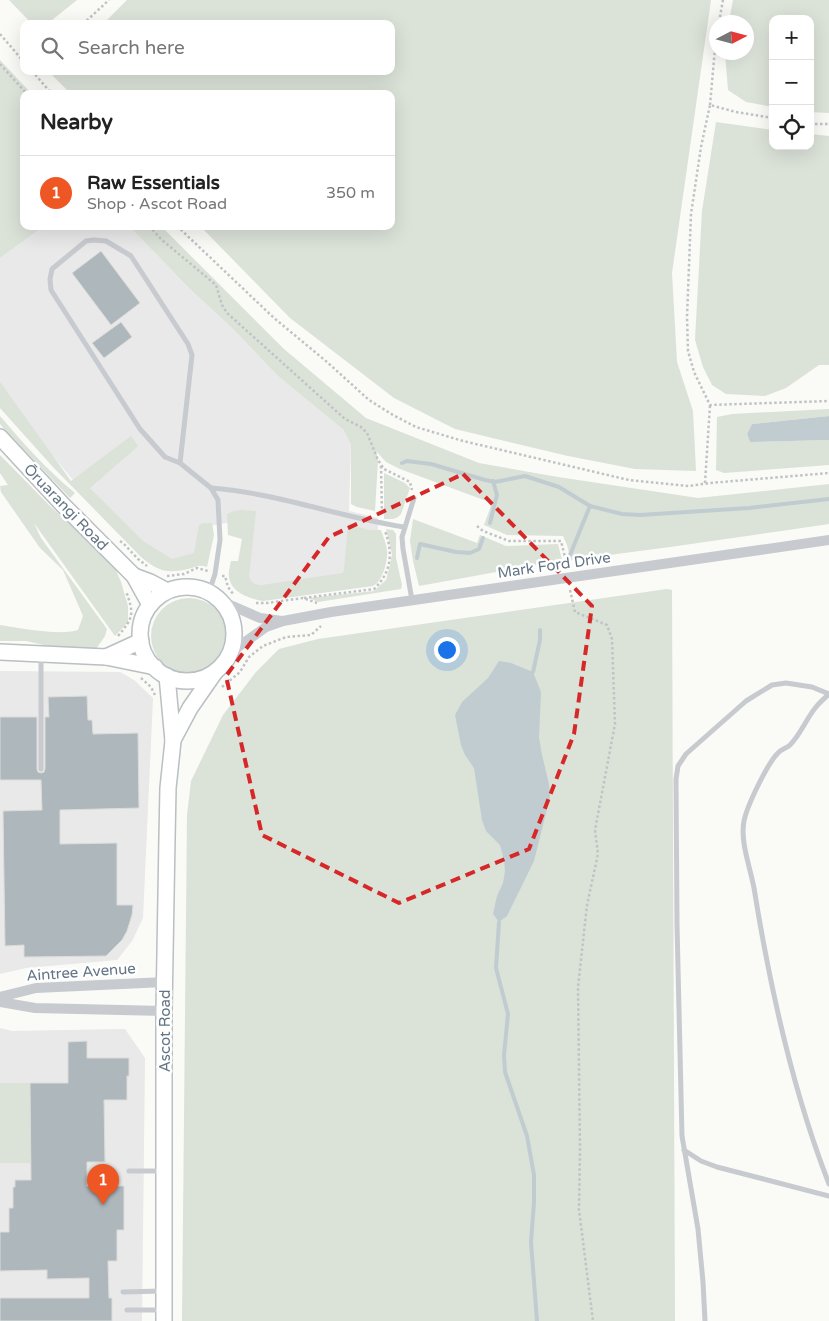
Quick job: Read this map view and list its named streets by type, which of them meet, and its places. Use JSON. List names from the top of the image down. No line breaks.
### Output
{"streets":{"street":["Ōruarangi Road","Mark Ford Drive","Aintree Avenue","Ascot Road"]},"crossings":[["Ōruarangi Road","Mark Ford Drive"],["Ōruarangi Road","Ascot Road"],["Mark Ford Drive","Ascot Road"],["Aintree Avenue","Ascot Road"]],"north":"right","page":{"map_buttons":["+","−"],"search":"Search here","heading":"Nearby","list":[{"mark":"1","name":"Raw Essentials","note":"Shop · Ascot Road","value":"350 m"}],"pins":"1"}}
